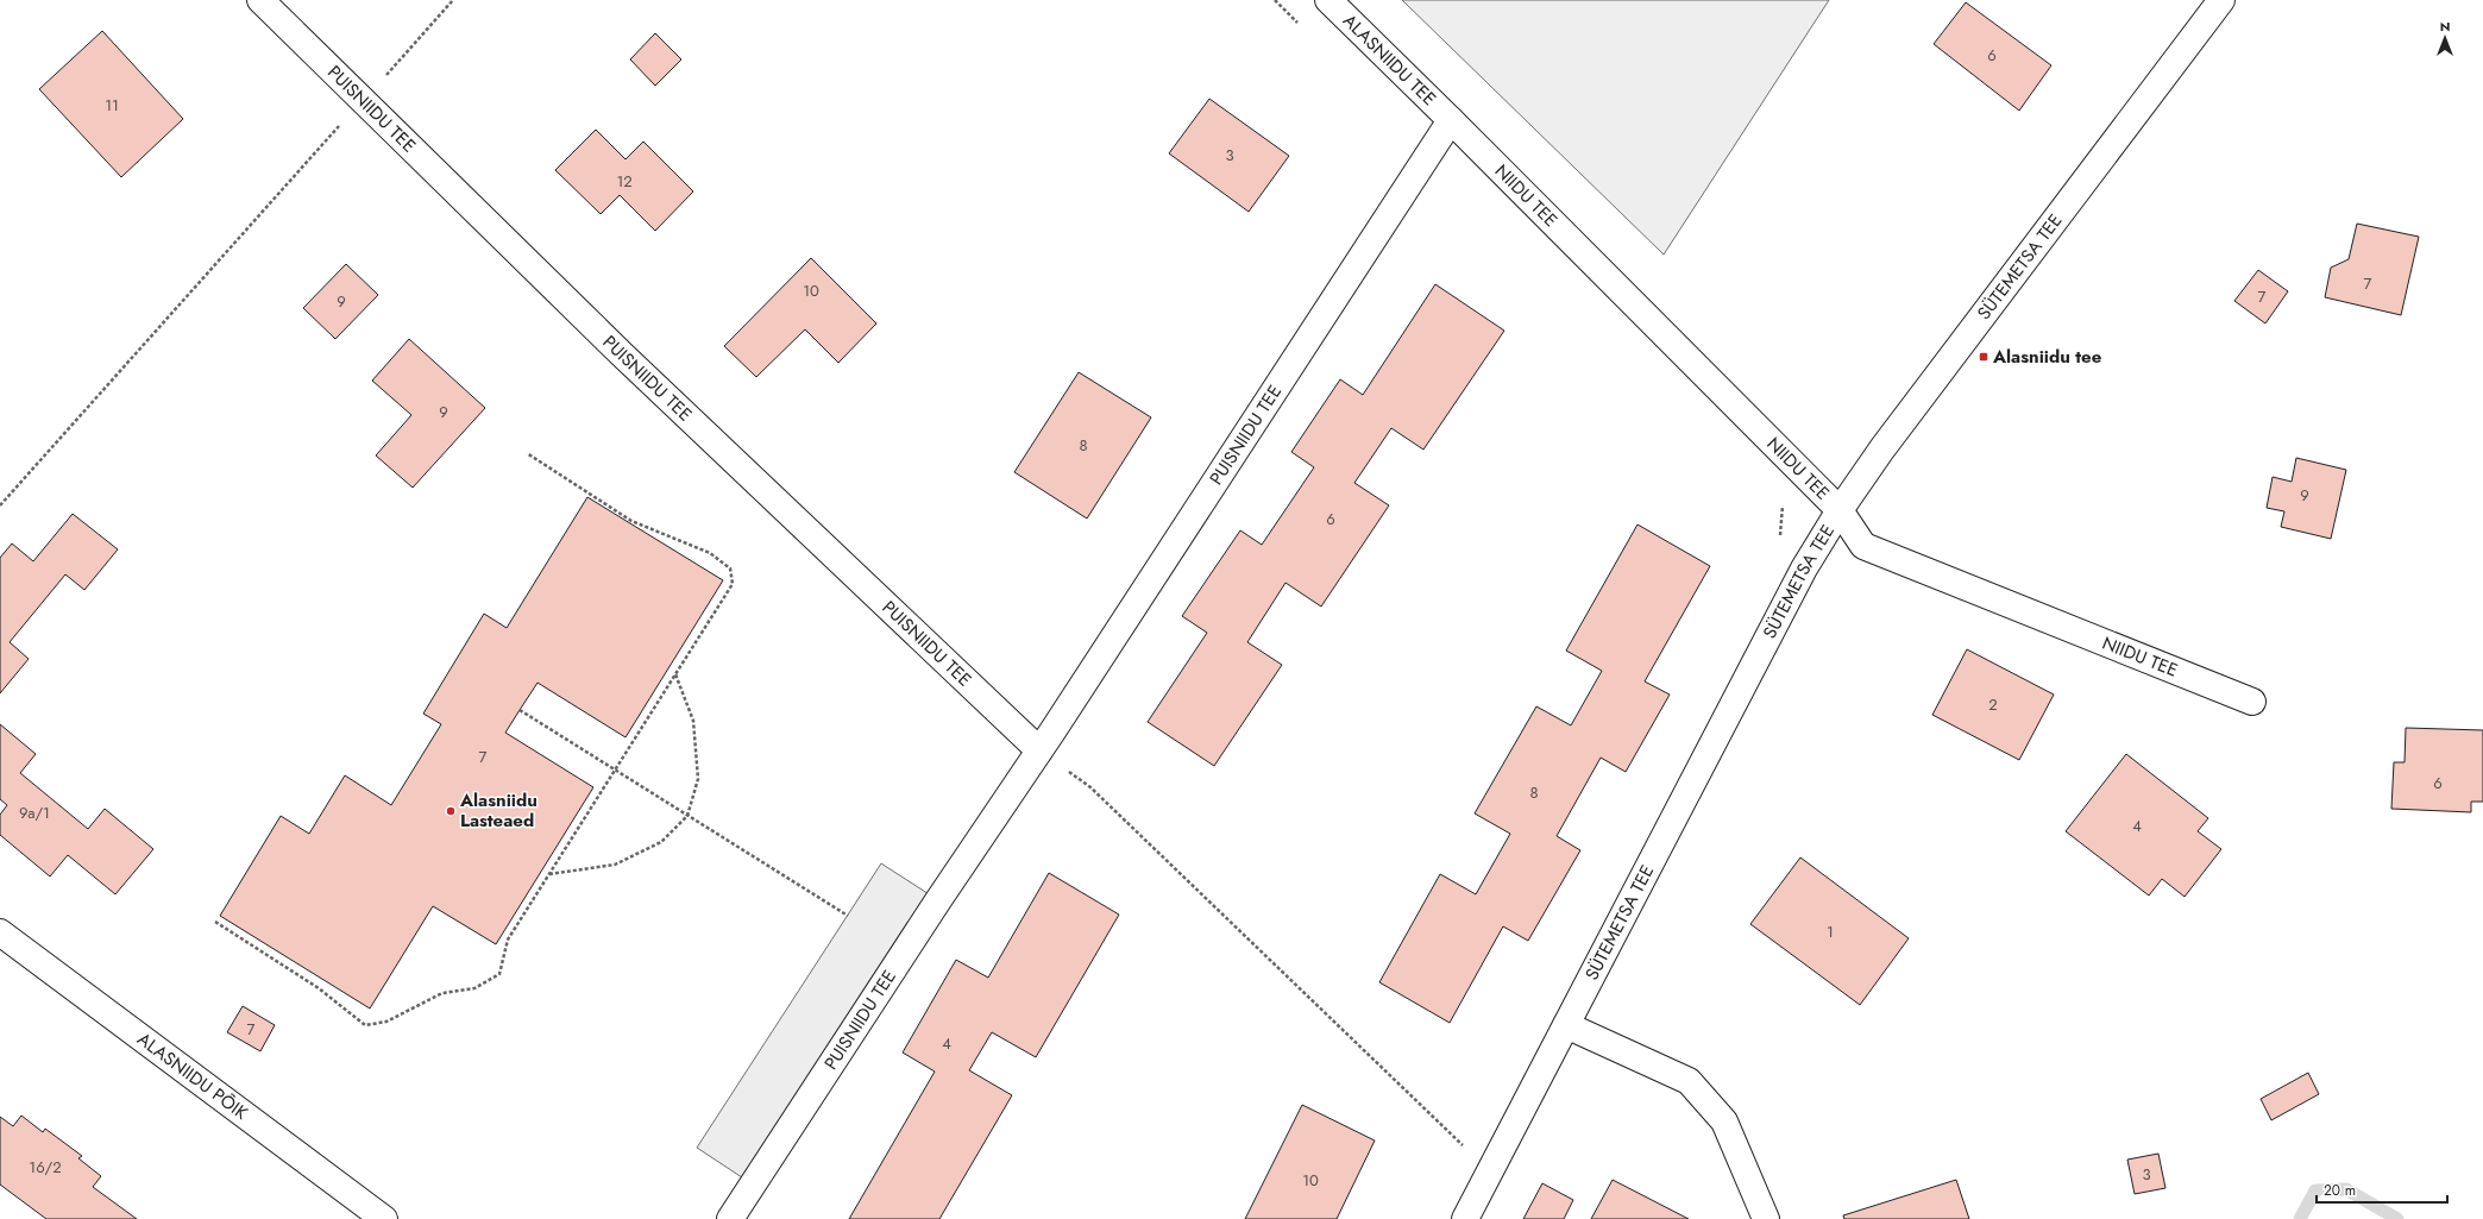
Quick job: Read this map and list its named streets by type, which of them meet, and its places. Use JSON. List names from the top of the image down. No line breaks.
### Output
{"streets":{"street":["ALASNIIDU TEE","PUISNIIDU TEE","NIIDU TEE","SÜTEMETSA TEE","ALASNIIDU PÕIK"]},"crossings":[["ALASNIIDU TEE","PUISNIIDU TEE"],["ALASNIIDU TEE","NIIDU TEE"],["PUISNIIDU TEE","NIIDU TEE"],["NIIDU TEE","SÜTEMETSA TEE"]],"places":{"transit":["Alasniidu tee"],"other":["Alasniidu Lasteaed"]},"house_numbers":["6","11","3","12","7","10","7","9","9","8","9","6","2","7","6","8","9a/1","4","1","7","4","16/2","3","10"],"scale_bar":"20 m","north":"top"}
